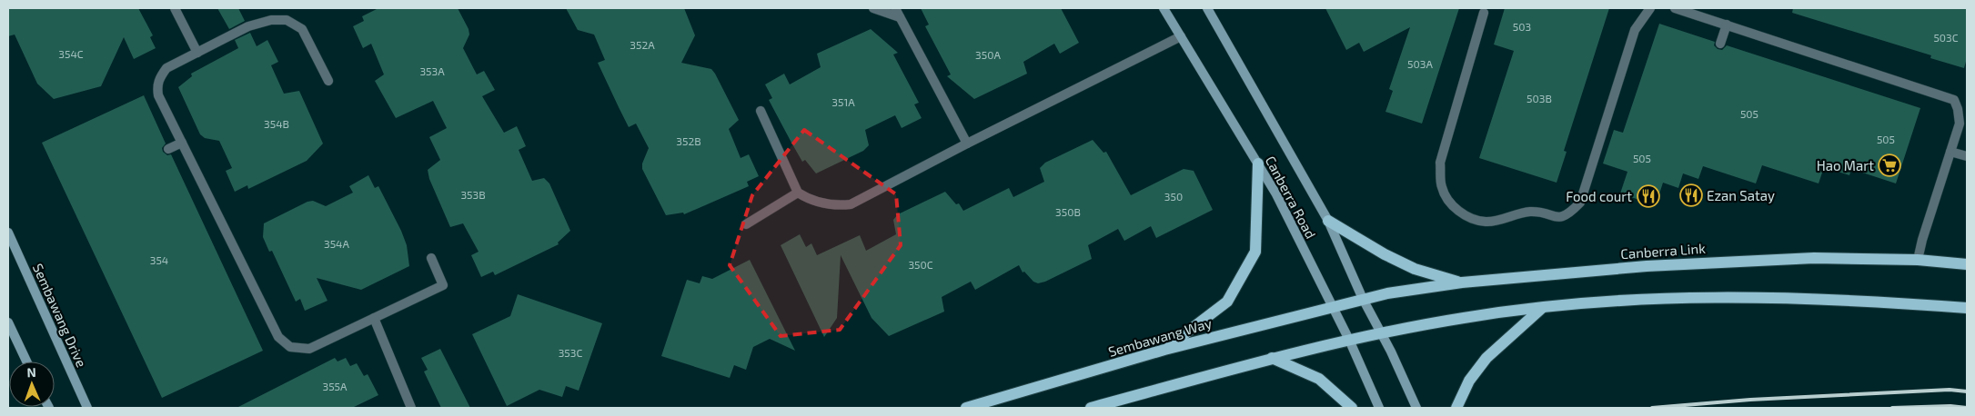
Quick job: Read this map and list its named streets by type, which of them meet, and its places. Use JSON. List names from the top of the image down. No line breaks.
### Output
{"streets":{"main road":["Canberra Road","Canberra Link","Sembawang Drive","Sembawang Way"]},"crossings":[["Canberra Road","Canberra Link"],["Canberra Road","Sembawang Way"],["Canberra Link","Sembawang Way"]],"places":{"supermarket":["Hao Mart"],"restaurant":["Ezan Satay","Food court"]},"house_numbers":["503","503C","352A","354C","350A","503A","353A","503B","351A","505","354B","505","352B","505","353B","350","350B","354A","354","350C","353C","355A"],"north":"top"}
